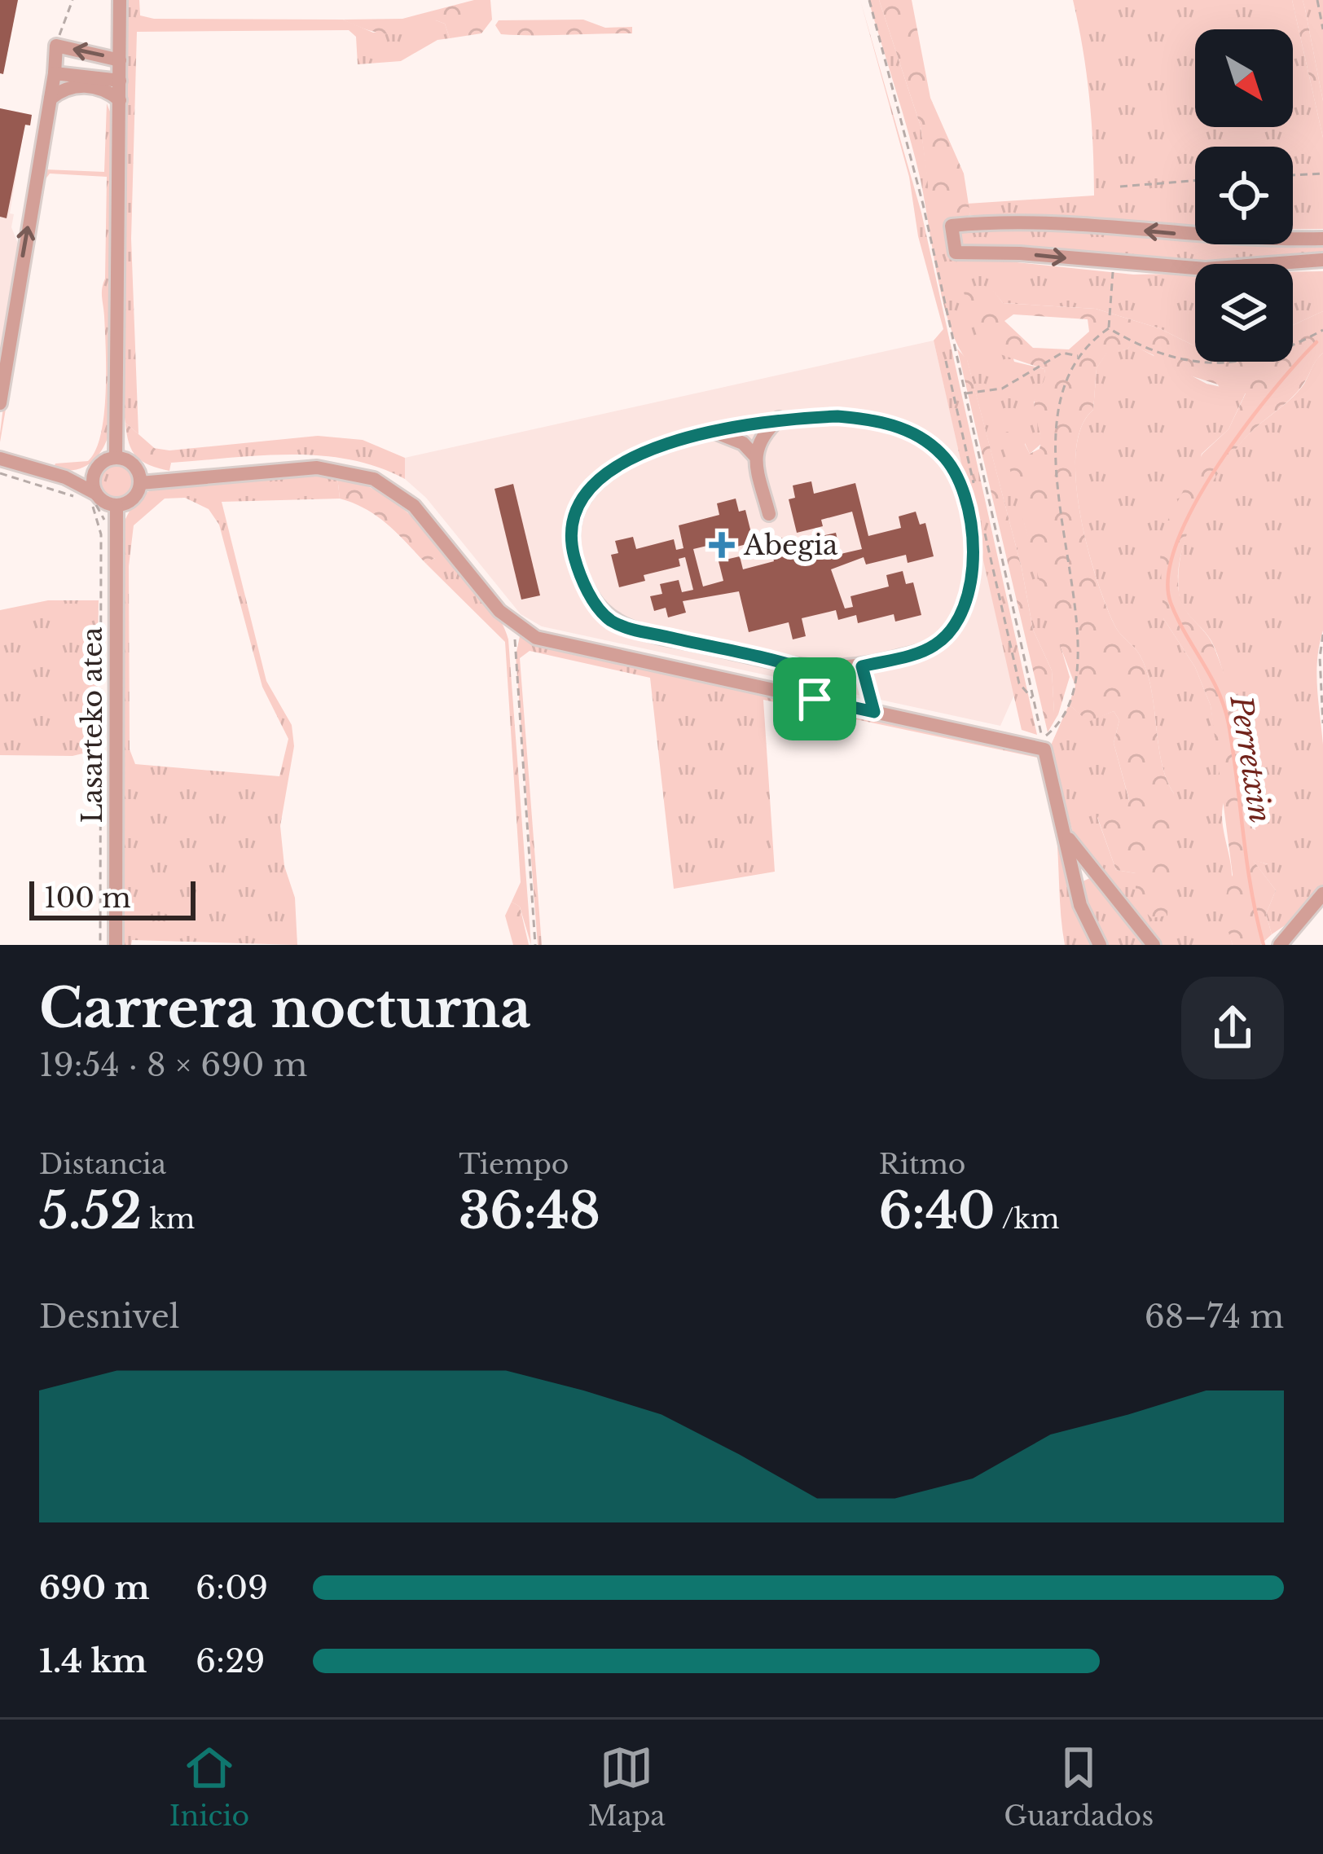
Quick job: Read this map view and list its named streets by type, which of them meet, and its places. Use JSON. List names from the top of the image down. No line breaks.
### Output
{"streets":{"street":["Lasarteko atea"]},"water":["Perretxin"],"places":{"health":["Abegia"]},"scale_bar":"100 m","north":"bottom right","page":{"scale":"100 m","heading":["Carrera nocturna","19:54 · 8 × 690 m"],"stats":[["Distancia","5.52 km"],["Tiempo","36:48"],["Ritmo","6:40 /km"]],"chart":["Desnivel","68–74 m"],"list":[{"name":"690 m","note":"6:09"},{"name":"1.4 km","note":"6:29"}],"tabs":["Inicio","Mapa","Guardados"]}}
